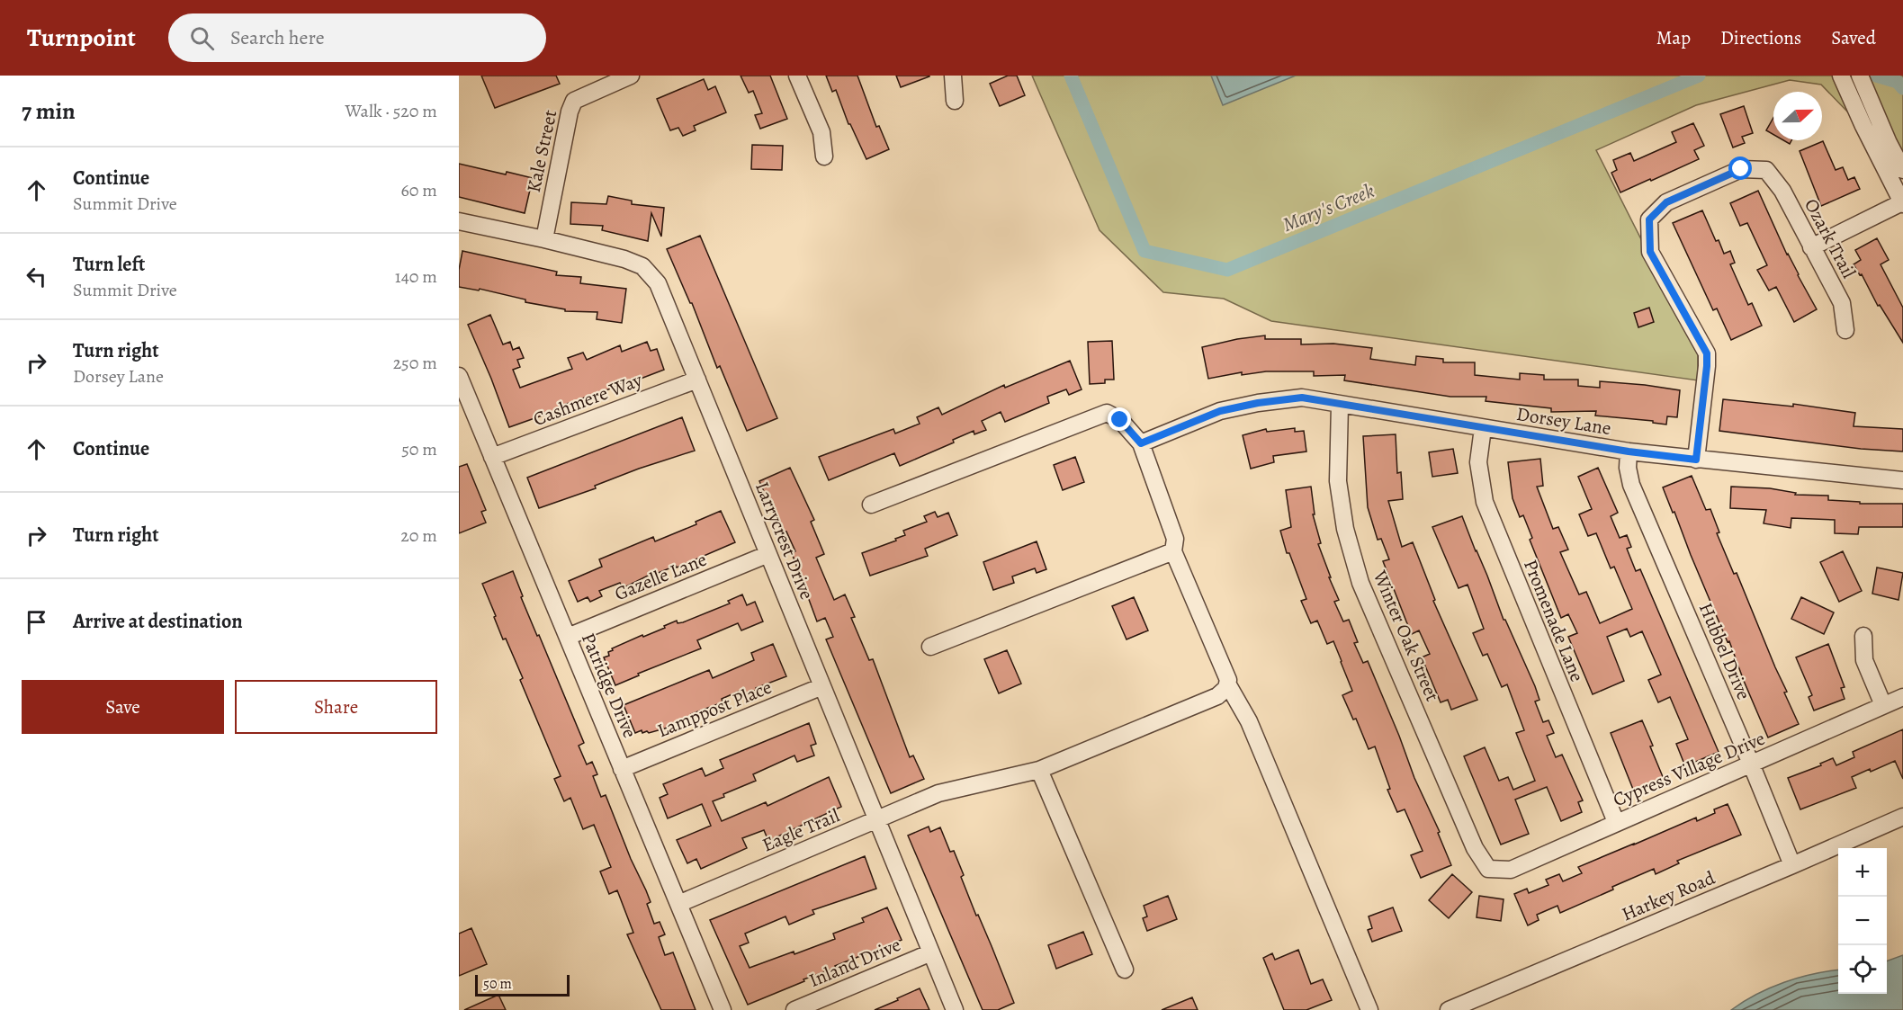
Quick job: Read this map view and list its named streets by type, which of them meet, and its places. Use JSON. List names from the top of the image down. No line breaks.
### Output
{"streets":{"street":["Kale Street","Ozark Trail","Cashmere Way","Dorsey Lane","Larrycrest Drive","Gazelle Lane","Promenade Lane","Winter Oak Street","Hubbel Drive","Patridge Drive","Lamppost Place","Cypress Village Drive","Eagle Trail","Harkey Road","Inland Drive"]},"crossings":[["Kale Street","Larrycrest Drive"],["Ozark Trail","Dorsey Lane"],["Cashmere Way","Larrycrest Drive"],["Cashmere Way","Patridge Drive"],["Dorsey Lane","Promenade Lane"],["Dorsey Lane","Winter Oak Street"],["Dorsey Lane","Hubbel Drive"],["Larrycrest Drive","Gazelle Lane"],["Larrycrest Drive","Lamppost Place"],["Larrycrest Drive","Eagle Trail"],["Larrycrest Drive","Inland Drive"],["Gazelle Lane","Patridge Drive"],["Promenade Lane","Cypress Village Drive"],["Winter Oak Street","Cypress Village Drive"],["Hubbel Drive","Cypress Village Drive"],["Hubbel Drive","Harkey Road"],["Patridge Drive","Lamppost Place"],["Patridge Drive","Eagle Trail"]],"water":["Mary's Creek"],"scale_bar":"50 m","north":"right","page":{"header":"Turnpoint","search":"Search here","nav":["Map","Directions","Saved"],"heading":["7 min","Walk · 520 m"],"list":[["Continue","Summit Drive","60 m"],["Turn left","Summit Drive","140 m"],["Turn right","Dorsey Lane","250 m"],["Continue","50 m"],["Turn right","20 m"],"Arrive at destination"],"buttons":["Save","Share"],"map_buttons":["+","−"],"scale":"50 m"}}
